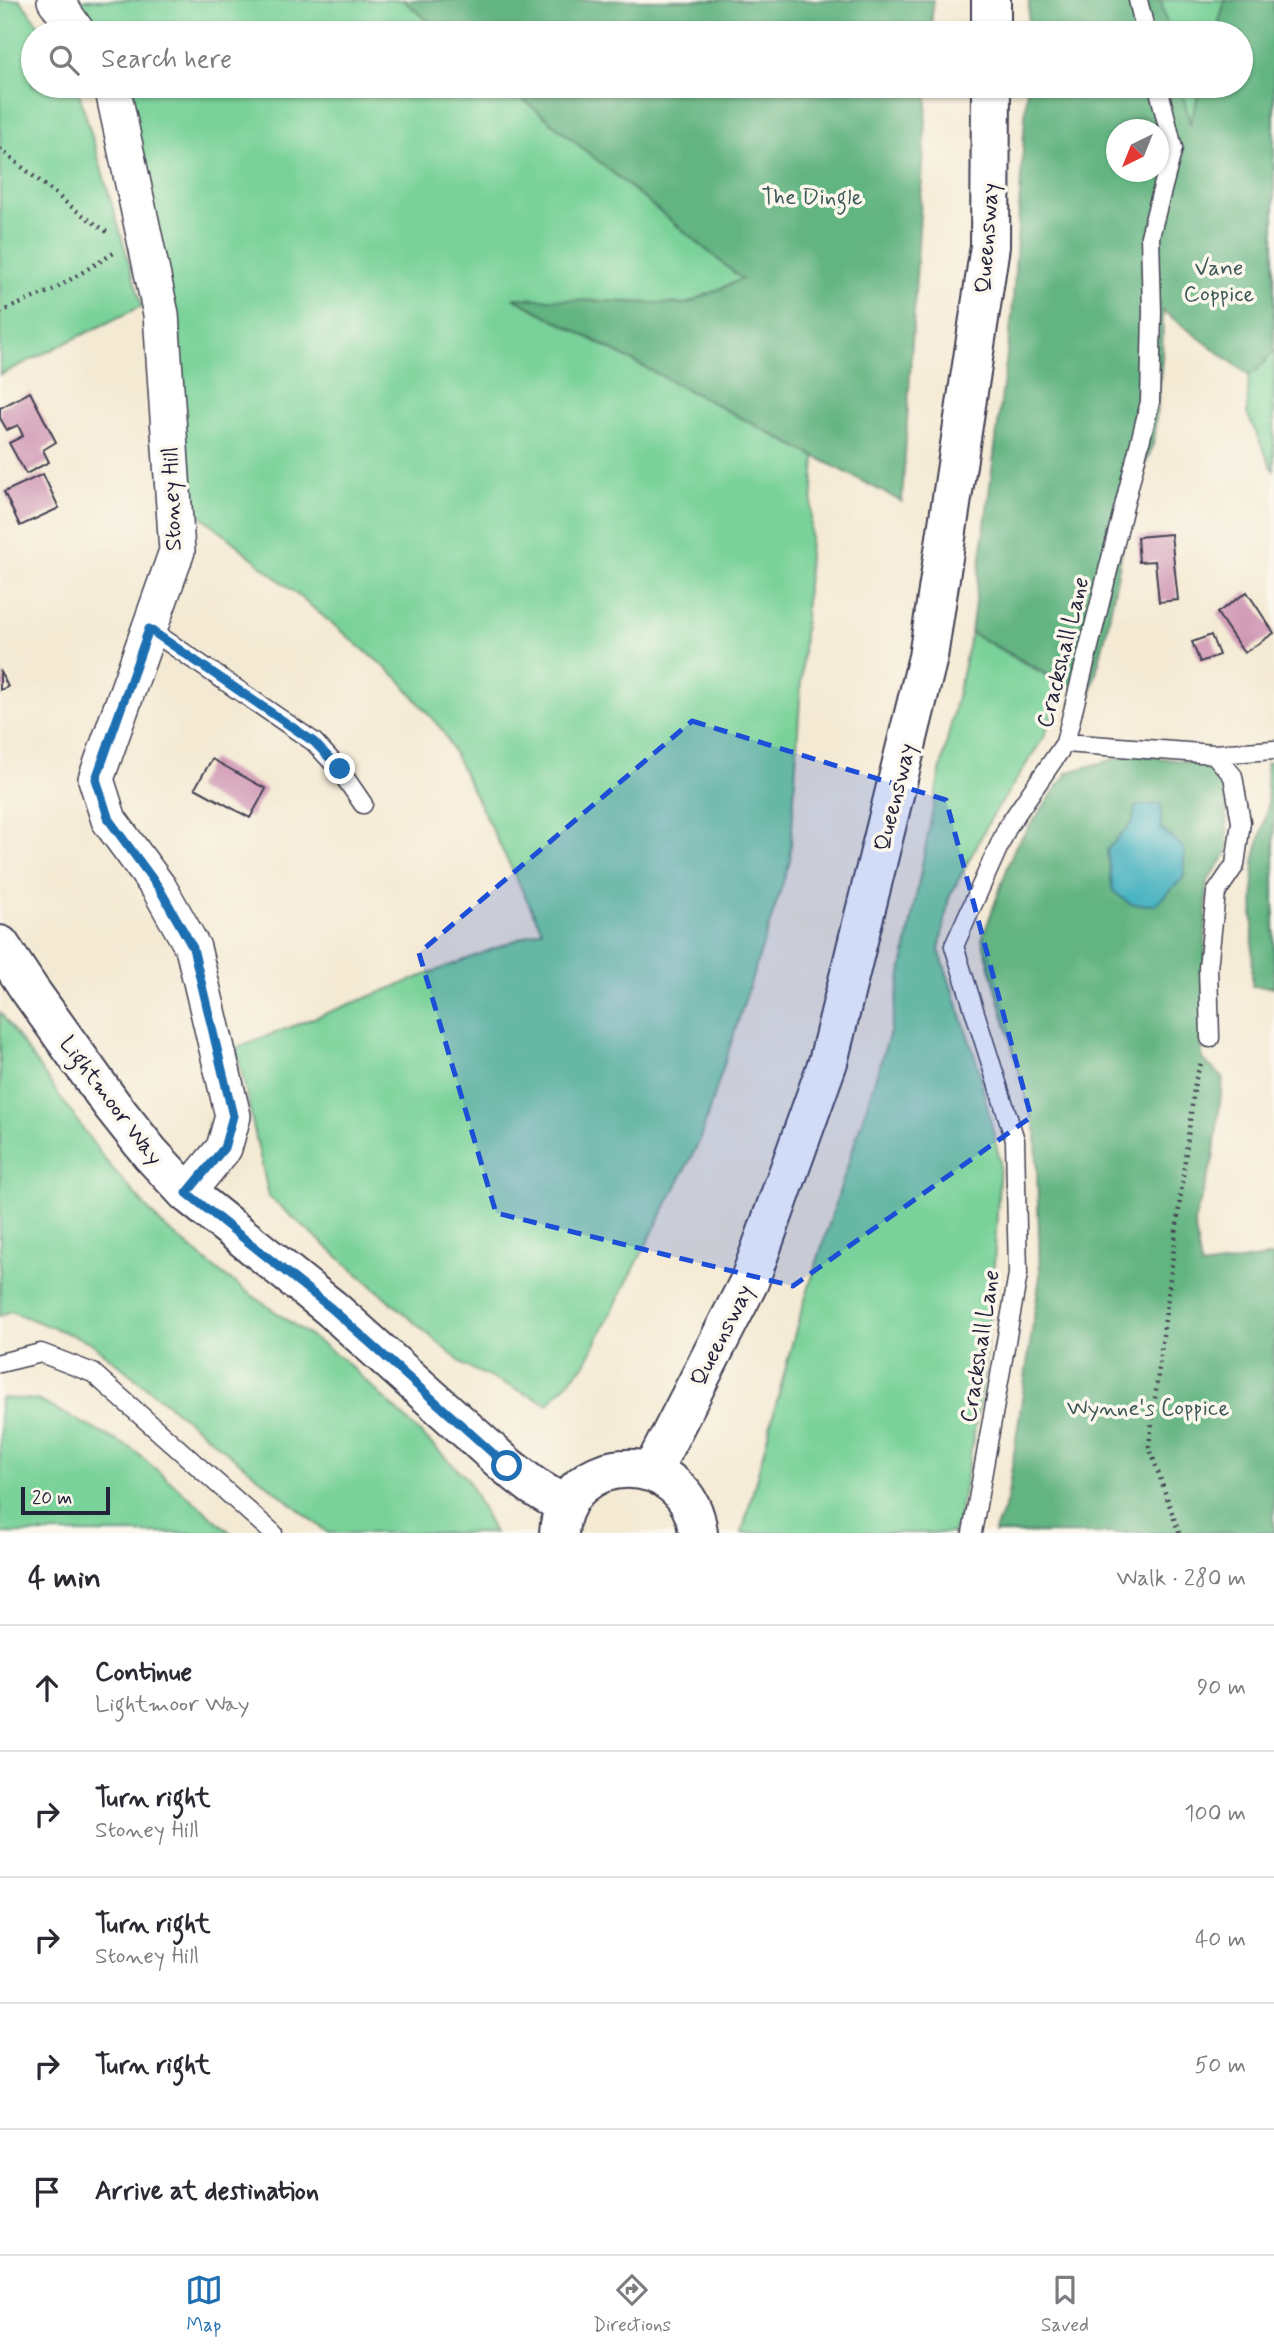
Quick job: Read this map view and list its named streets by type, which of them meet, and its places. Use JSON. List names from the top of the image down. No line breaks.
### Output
{"streets":{"main road":["Queensway","Lightmoor Way"],"street":["Stoney Hill"],"lane":["Crackshall Lane"]},"crossings":[["Stoney Hill","Lightmoor Way"]],"parks":["The Dingle","Vane Coppice","Wynne's Coppice"],"scale_bar":"20 m","north":"bottom left","page":{"search":"Search here","scale":"20 m","heading":["4 min","Walk · 280 m"],"list":[["Continue","Lightmoor Way","90 m"],["Turn right","Stoney Hill","100 m"],["Turn right","Stoney Hill","40 m"],["Turn right","50 m"],"Arrive at destination"],"nav":["Map","Directions","Saved"]}}
